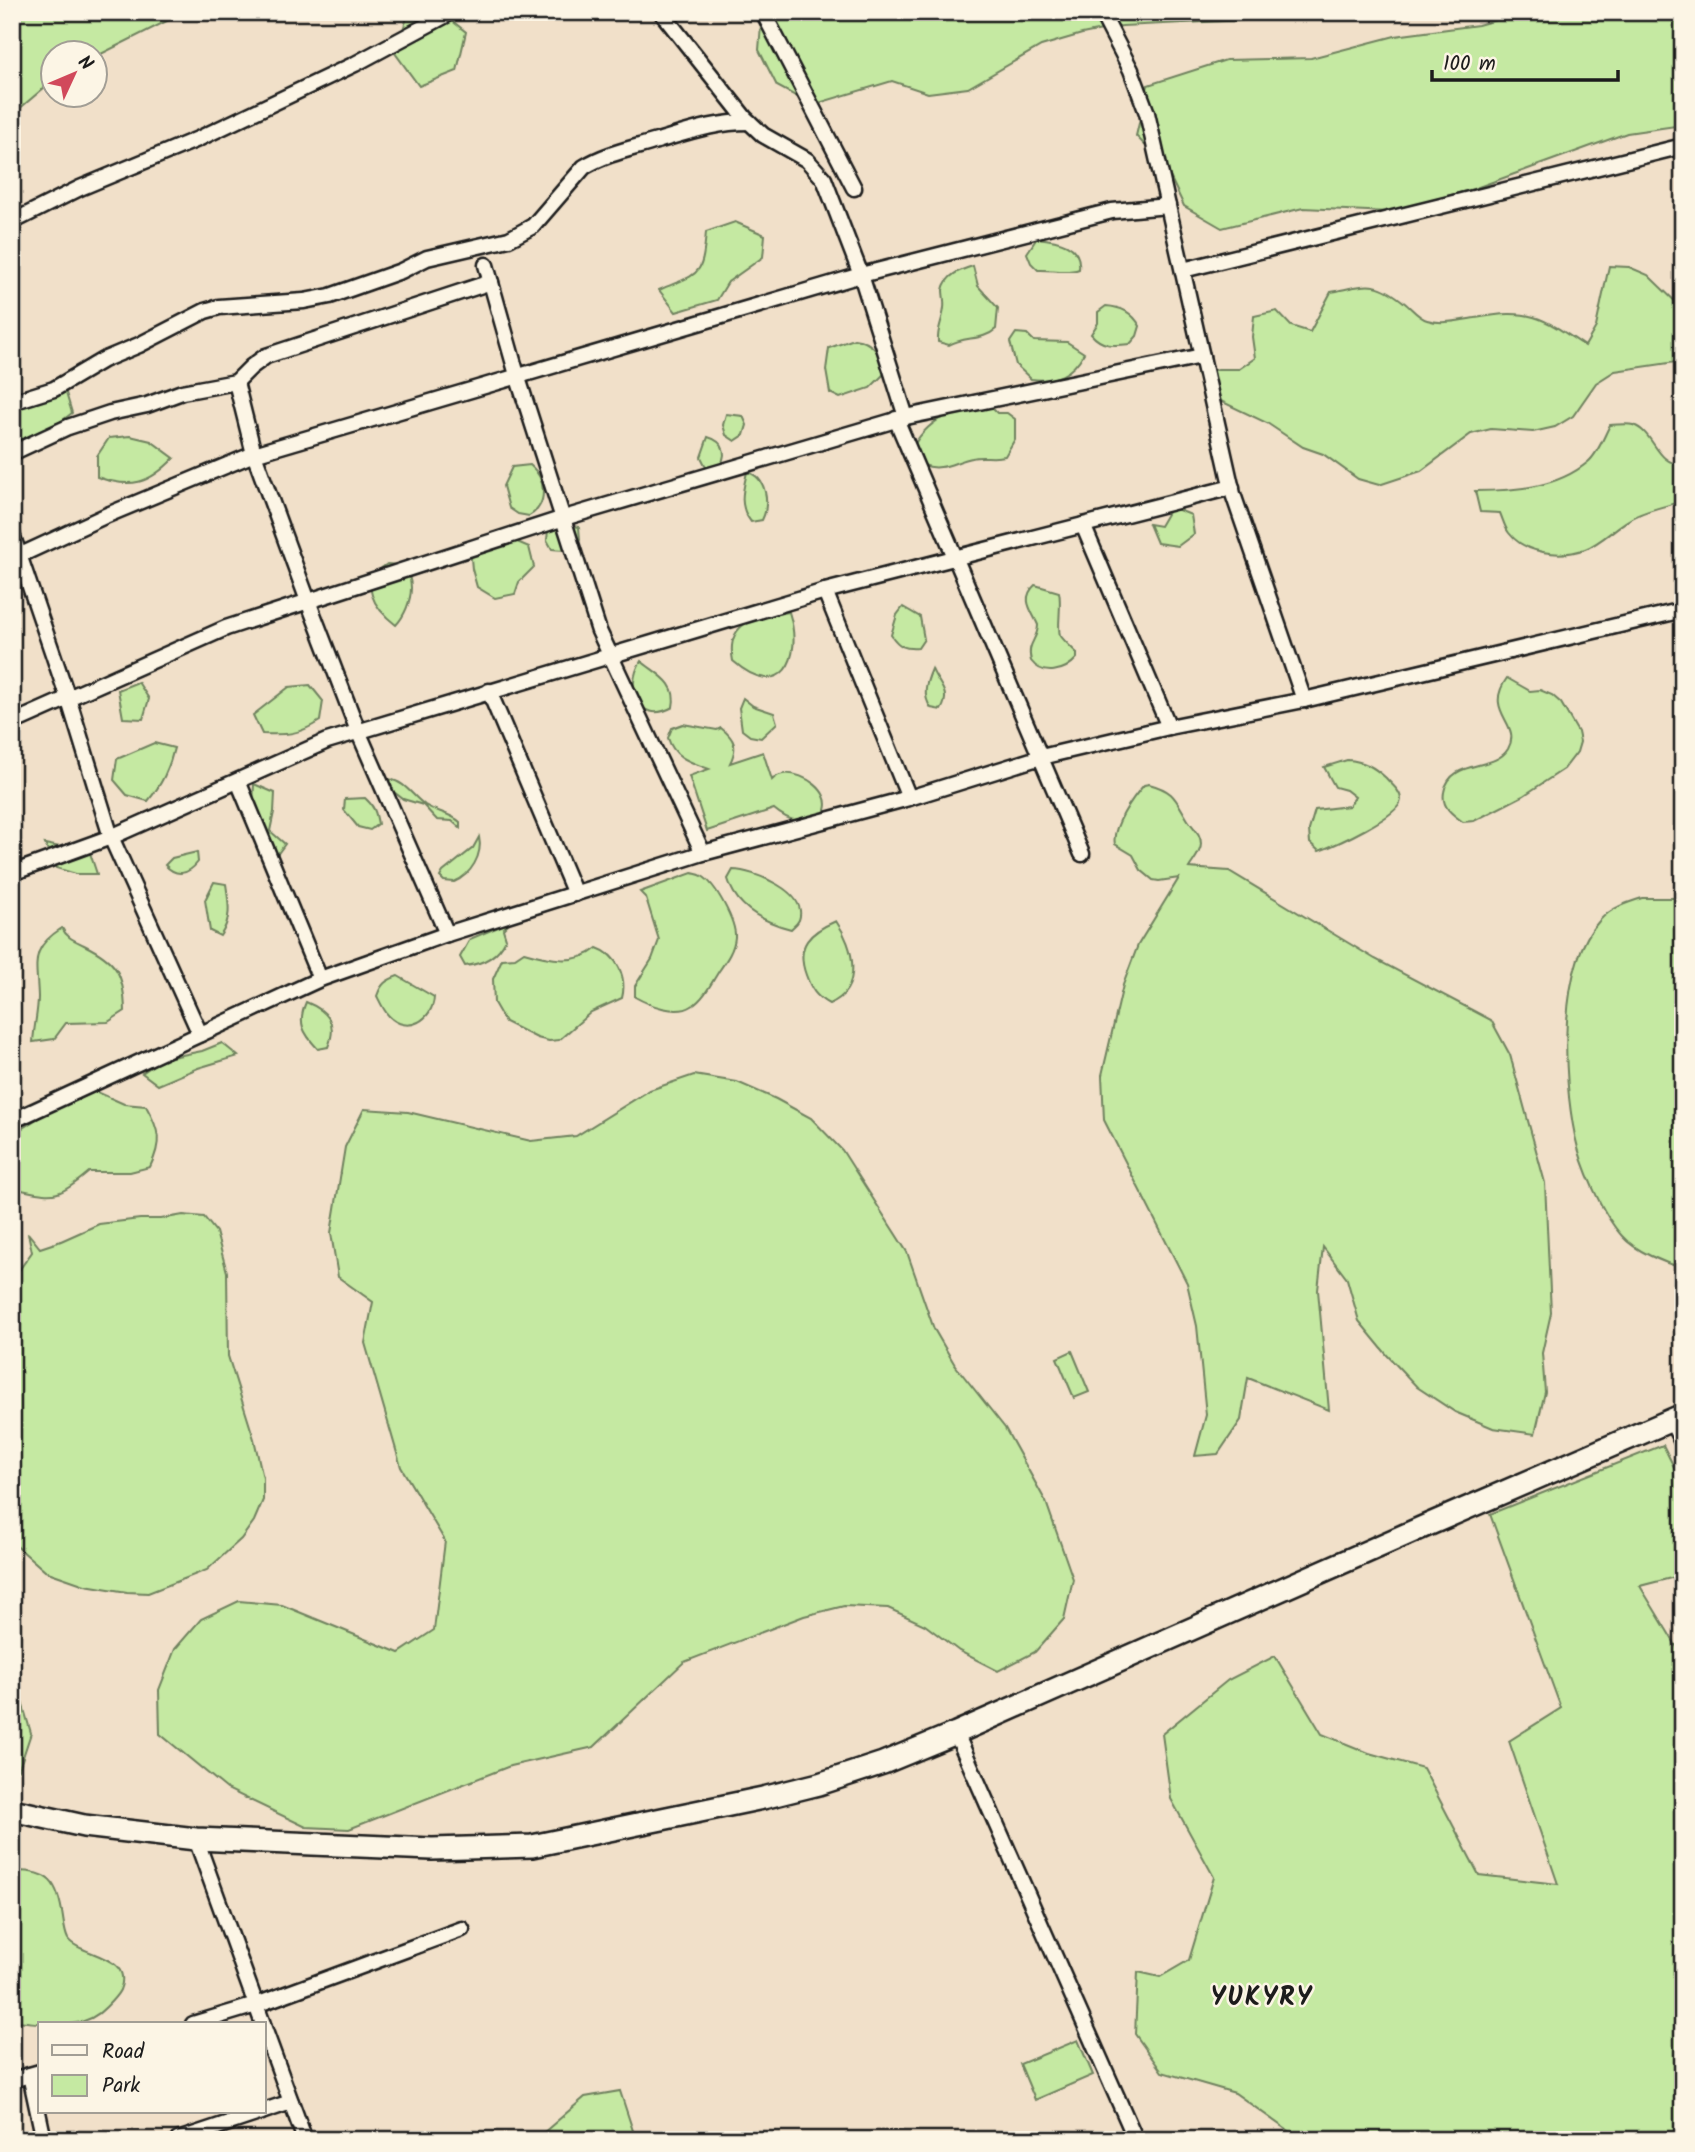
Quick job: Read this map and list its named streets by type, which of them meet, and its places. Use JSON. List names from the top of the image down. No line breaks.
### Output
{"districts":["YUKYRY"],"legend":["Road","Park"],"scale_bar":"100 m","north":"top right"}
